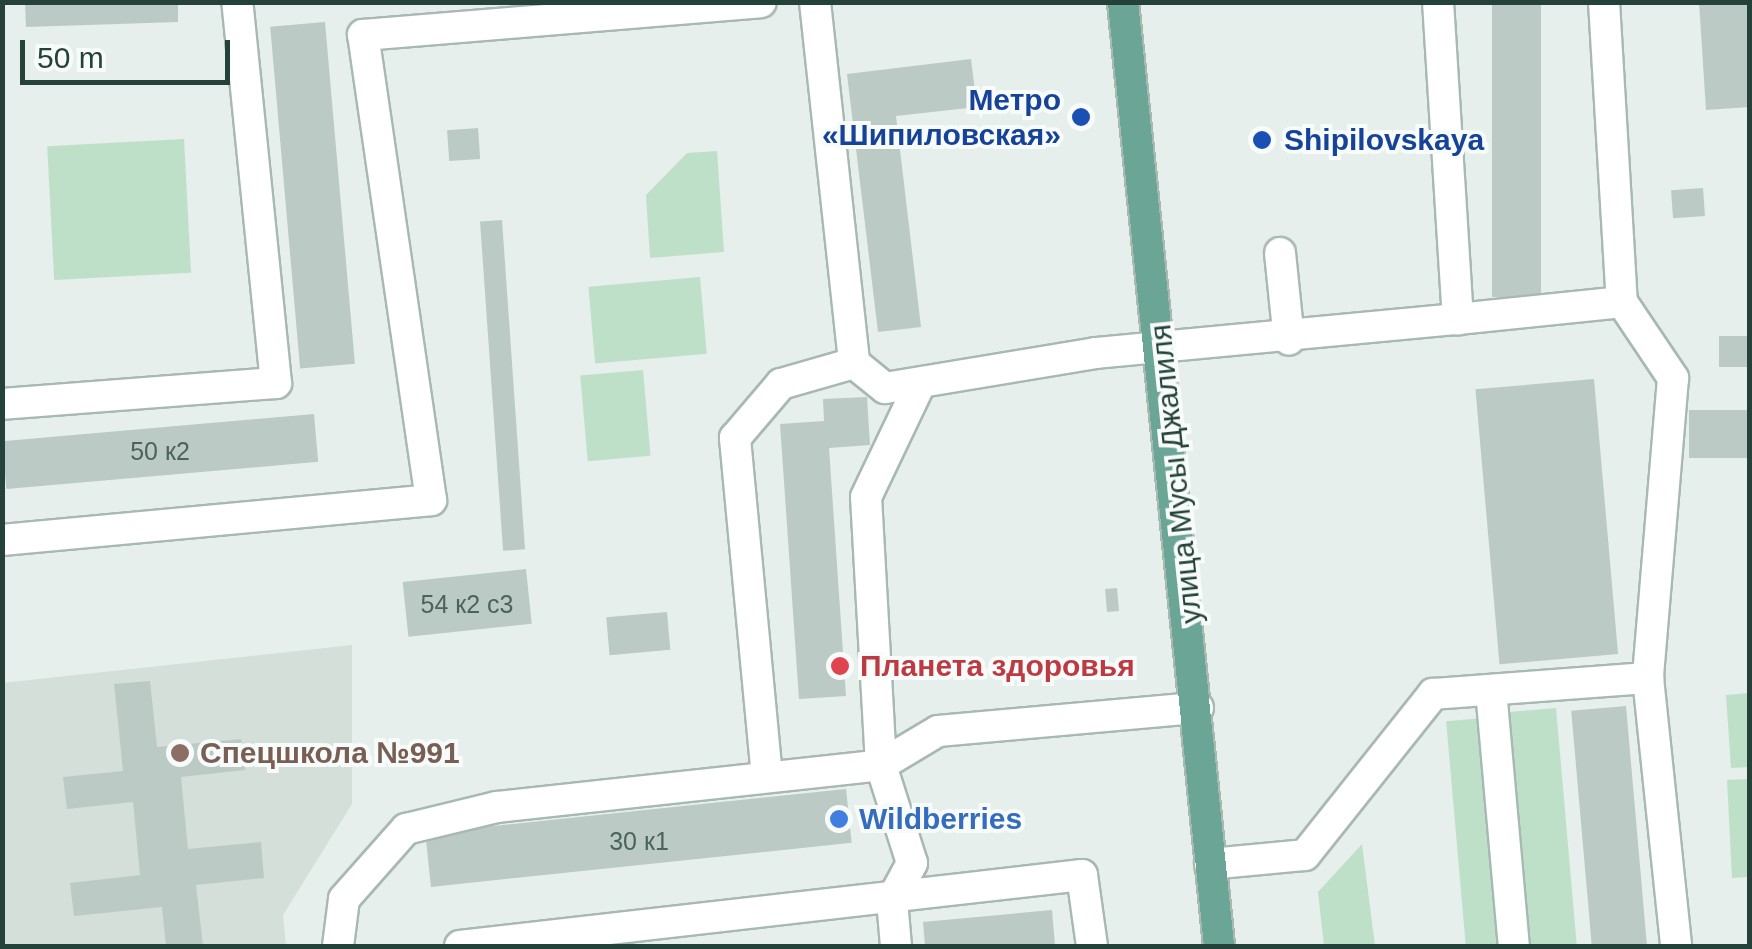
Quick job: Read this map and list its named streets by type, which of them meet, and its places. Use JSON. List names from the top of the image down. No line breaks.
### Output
{"streets":{"main road":["улица Мусы Джалиля"]},"places":["Метро «Шипиловская»","Shipilovskaya","Планета здоровья","Спецшкола №991","Wildberries"],"house_numbers":["50 к2","54 к2 с3","30 к1"],"scale_bar":"50 m"}
